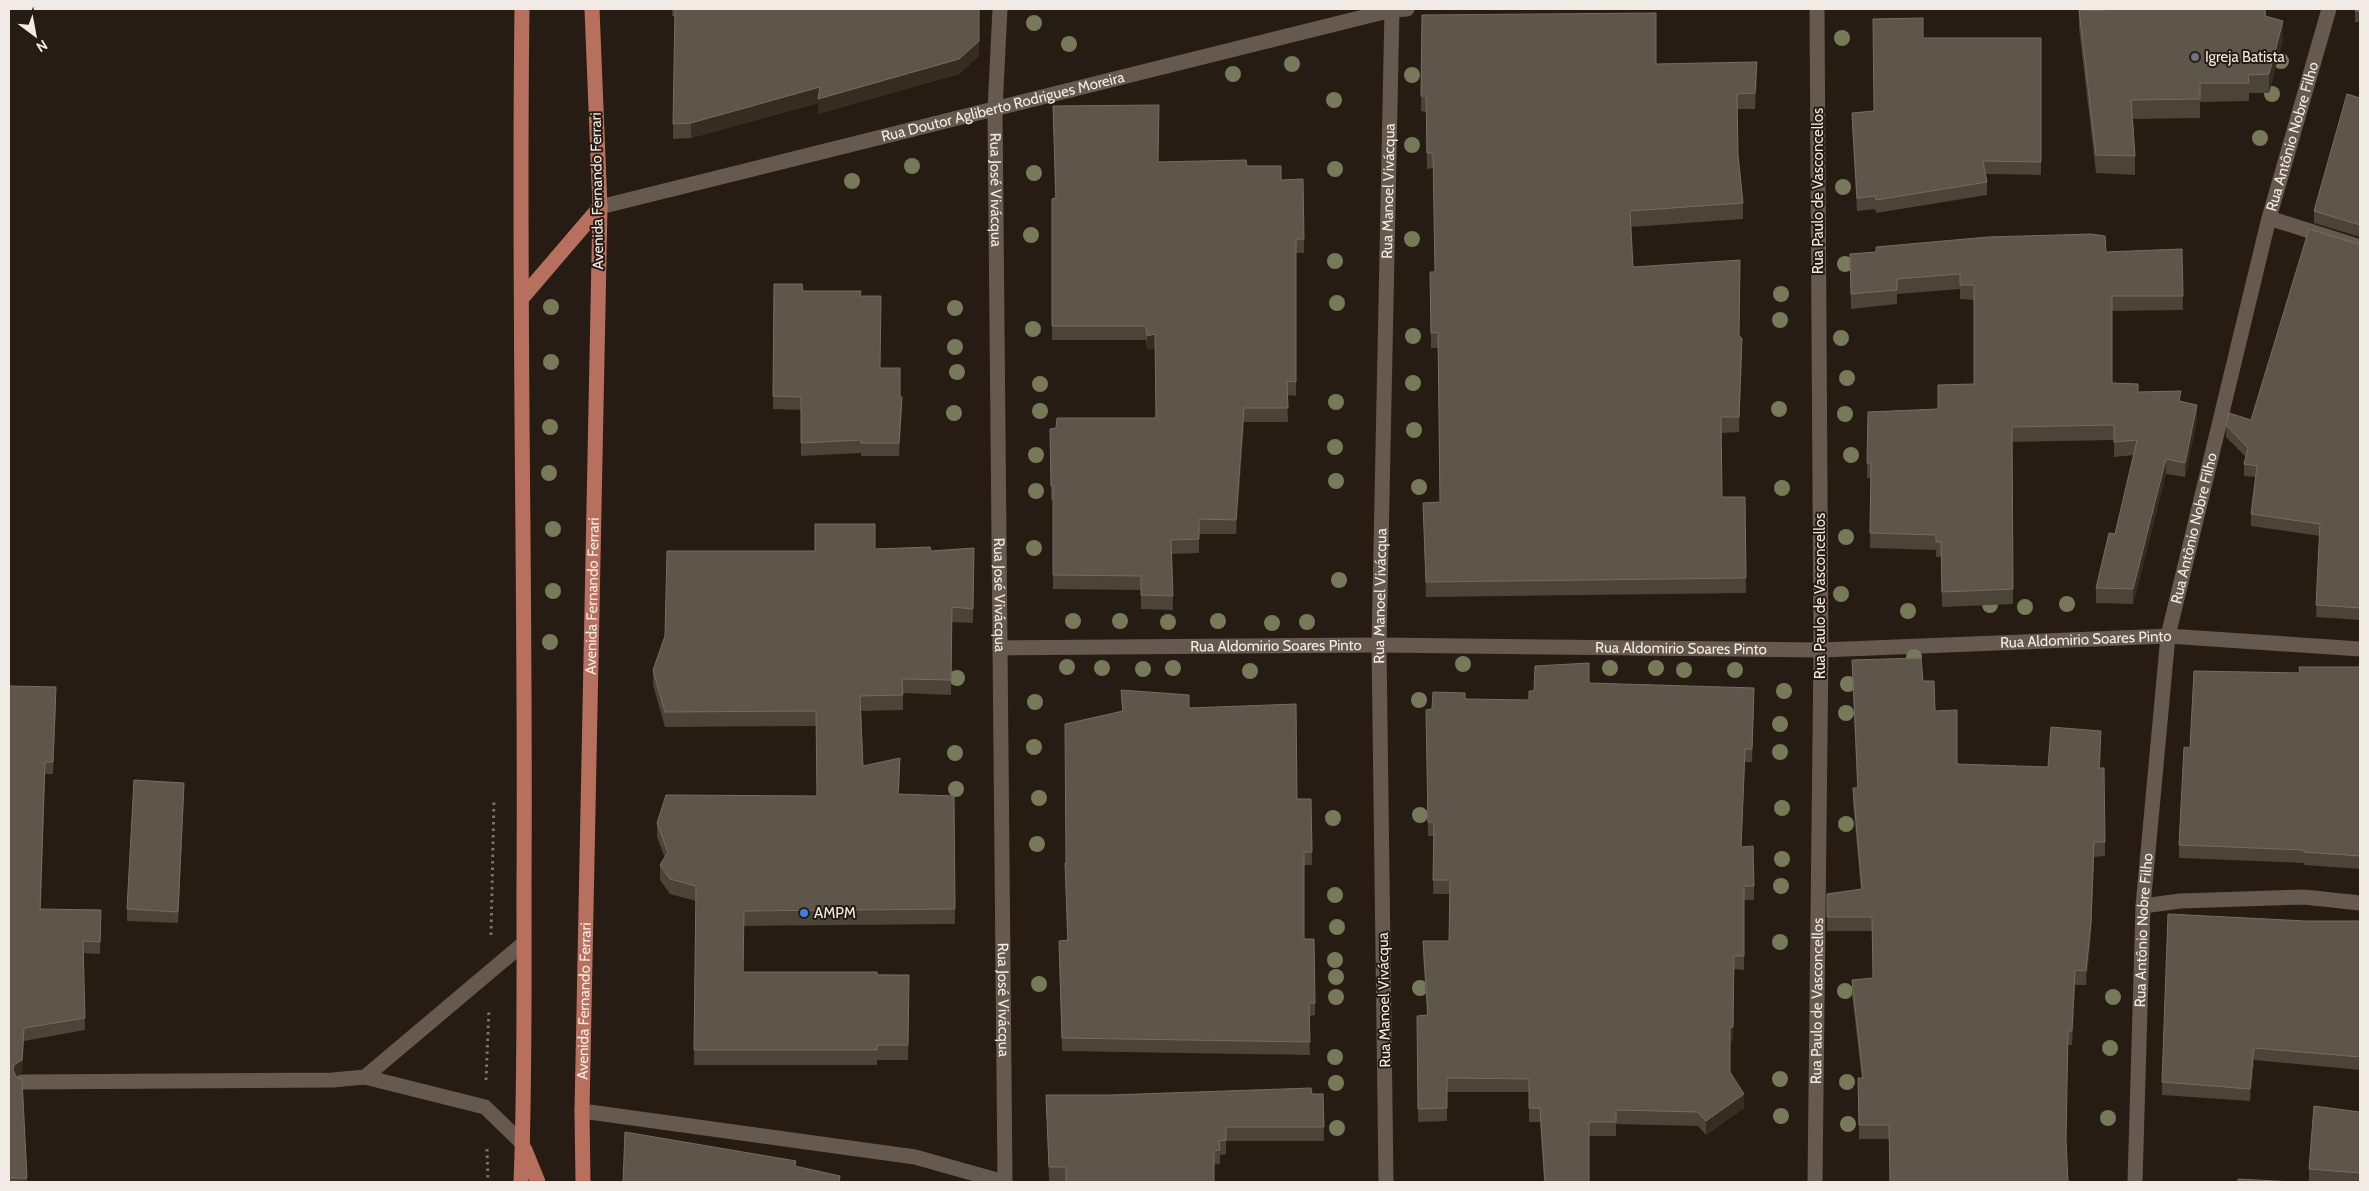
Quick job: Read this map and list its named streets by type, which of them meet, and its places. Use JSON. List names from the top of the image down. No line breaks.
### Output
{"streets":{"main road":["Avenida Fernando Ferrari"],"street":["Rua Doutor Agliberto Rodrigues Moreira","Rua Antônio Nobre Filho","Rua José Vivácqua","Rua Manoel Vivácqua","Rua Paulo de Vasconcellos","Rua Aldomirio Soares Pinto"]},"crossings":[["Rua Doutor Agliberto Rodrigues Moreira","Rua José Vivácqua"],["Rua Doutor Agliberto Rodrigues Moreira","Avenida Fernando Ferrari"],["Rua Doutor Agliberto Rodrigues Moreira","Rua Manoel Vivácqua"],["Rua Antônio Nobre Filho","Rua Aldomirio Soares Pinto"],["Rua José Vivácqua","Rua Aldomirio Soares Pinto"],["Rua Manoel Vivácqua","Rua Aldomirio Soares Pinto"],["Rua Paulo de Vasconcellos","Rua Aldomirio Soares Pinto"]],"places":["Igreja Batista","AMPM"],"north":"bottom right"}
